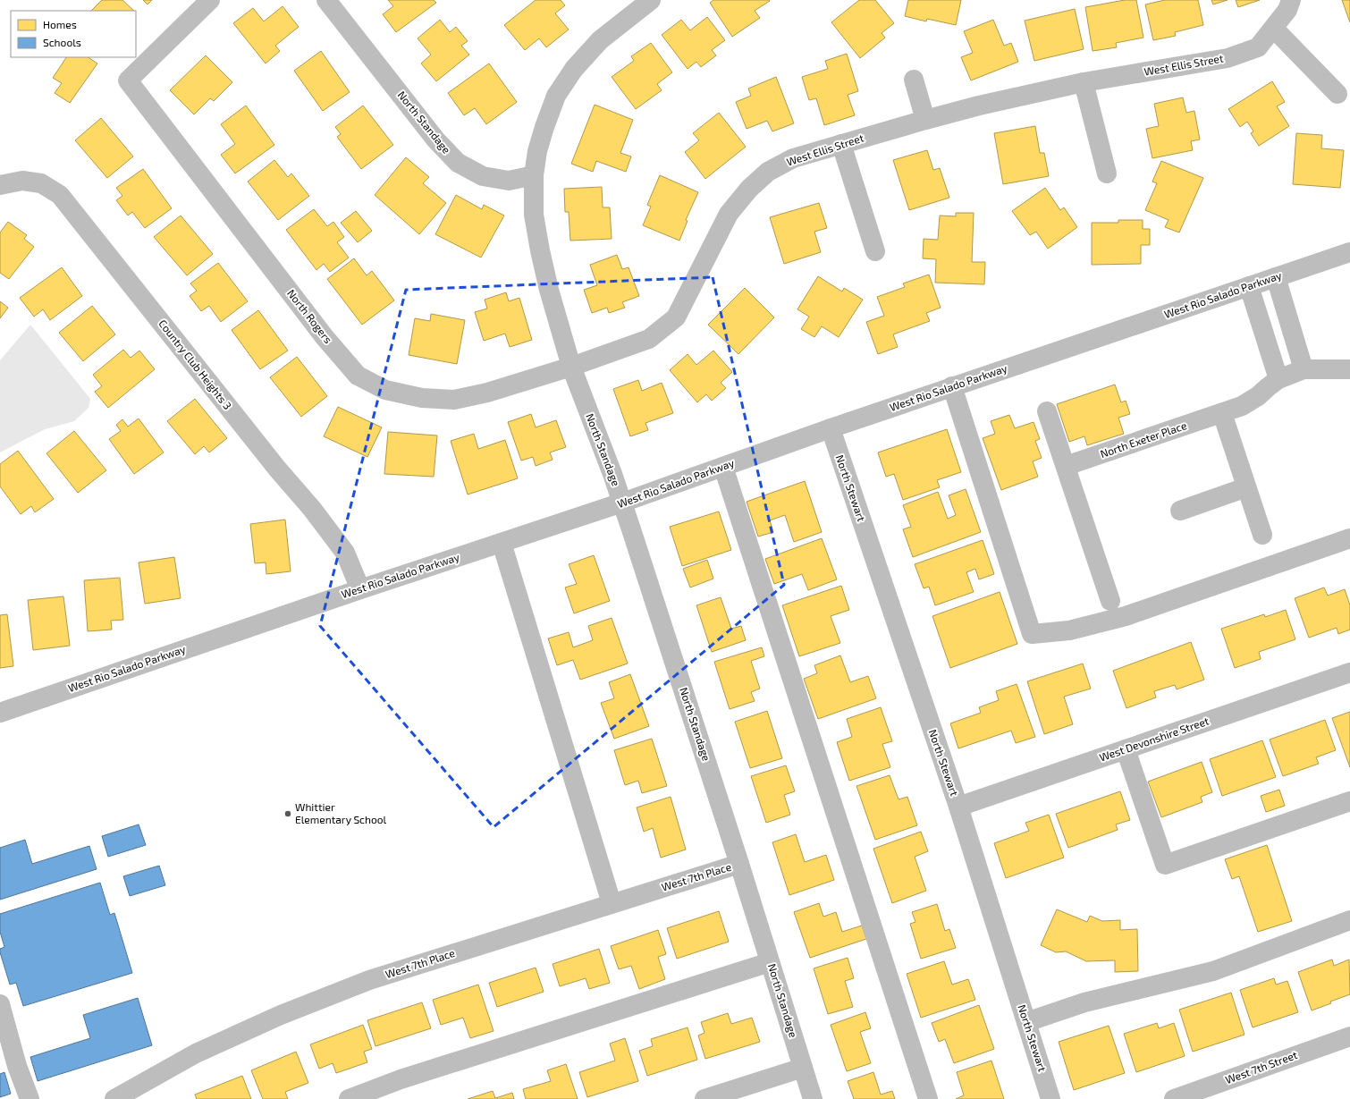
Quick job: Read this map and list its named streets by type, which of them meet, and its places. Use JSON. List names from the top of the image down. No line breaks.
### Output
{"streets":{"street":["West Ellis Street","North Standage","West Rio Salado Parkway","North Rogers","Country Club Heights 3","North Exeter Place","North Stewart","West Devonshire Street","West 7th Place","West 7th Street"]},"crossings":[["West Ellis Street","North Standage"],["West Ellis Street","North Rogers"],["North Standage","West Rio Salado Parkway"],["North Standage","North Rogers"],["North Standage","West 7th Place"],["West Rio Salado Parkway","Country Club Heights 3"],["West Rio Salado Parkway","North Stewart"],["North Stewart","West Devonshire Street"]],"places":["Whittier Elementary School"],"legend":["Homes","Schools"]}
